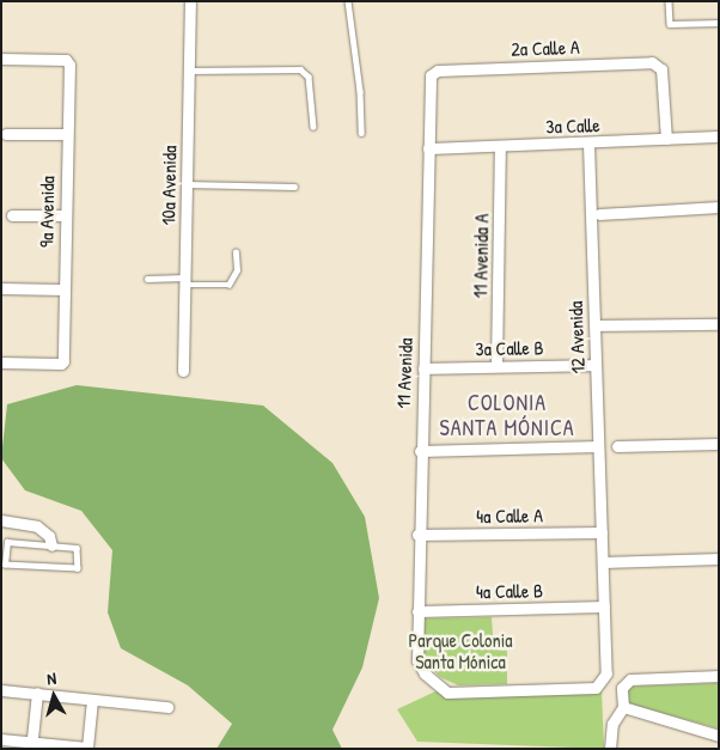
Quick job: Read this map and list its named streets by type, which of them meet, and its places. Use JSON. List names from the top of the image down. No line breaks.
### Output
{"streets":{"street":["2a Calle A","3a Calle","10a Avenida","9a Avenida","11 Avenida A","12 Avenida","3a Calle B","11 Avenida","4a Calle A","4a Calle B"]},"crossings":[["2a Calle A","3a Calle"],["2a Calle A","11 Avenida"],["3a Calle","11 Avenida A"],["3a Calle","12 Avenida"],["3a Calle","11 Avenida"],["11 Avenida A","3a Calle B"],["12 Avenida","3a Calle B"],["12 Avenida","11 Avenida"],["12 Avenida","4a Calle A"],["12 Avenida","4a Calle B"],["3a Calle B","11 Avenida"],["11 Avenida","4a Calle A"],["11 Avenida","4a Calle B"]],"districts":["COLONIA SANTA MÓNICA"],"parks":["Parque Colonia Santa Mónica"],"north":"top"}
